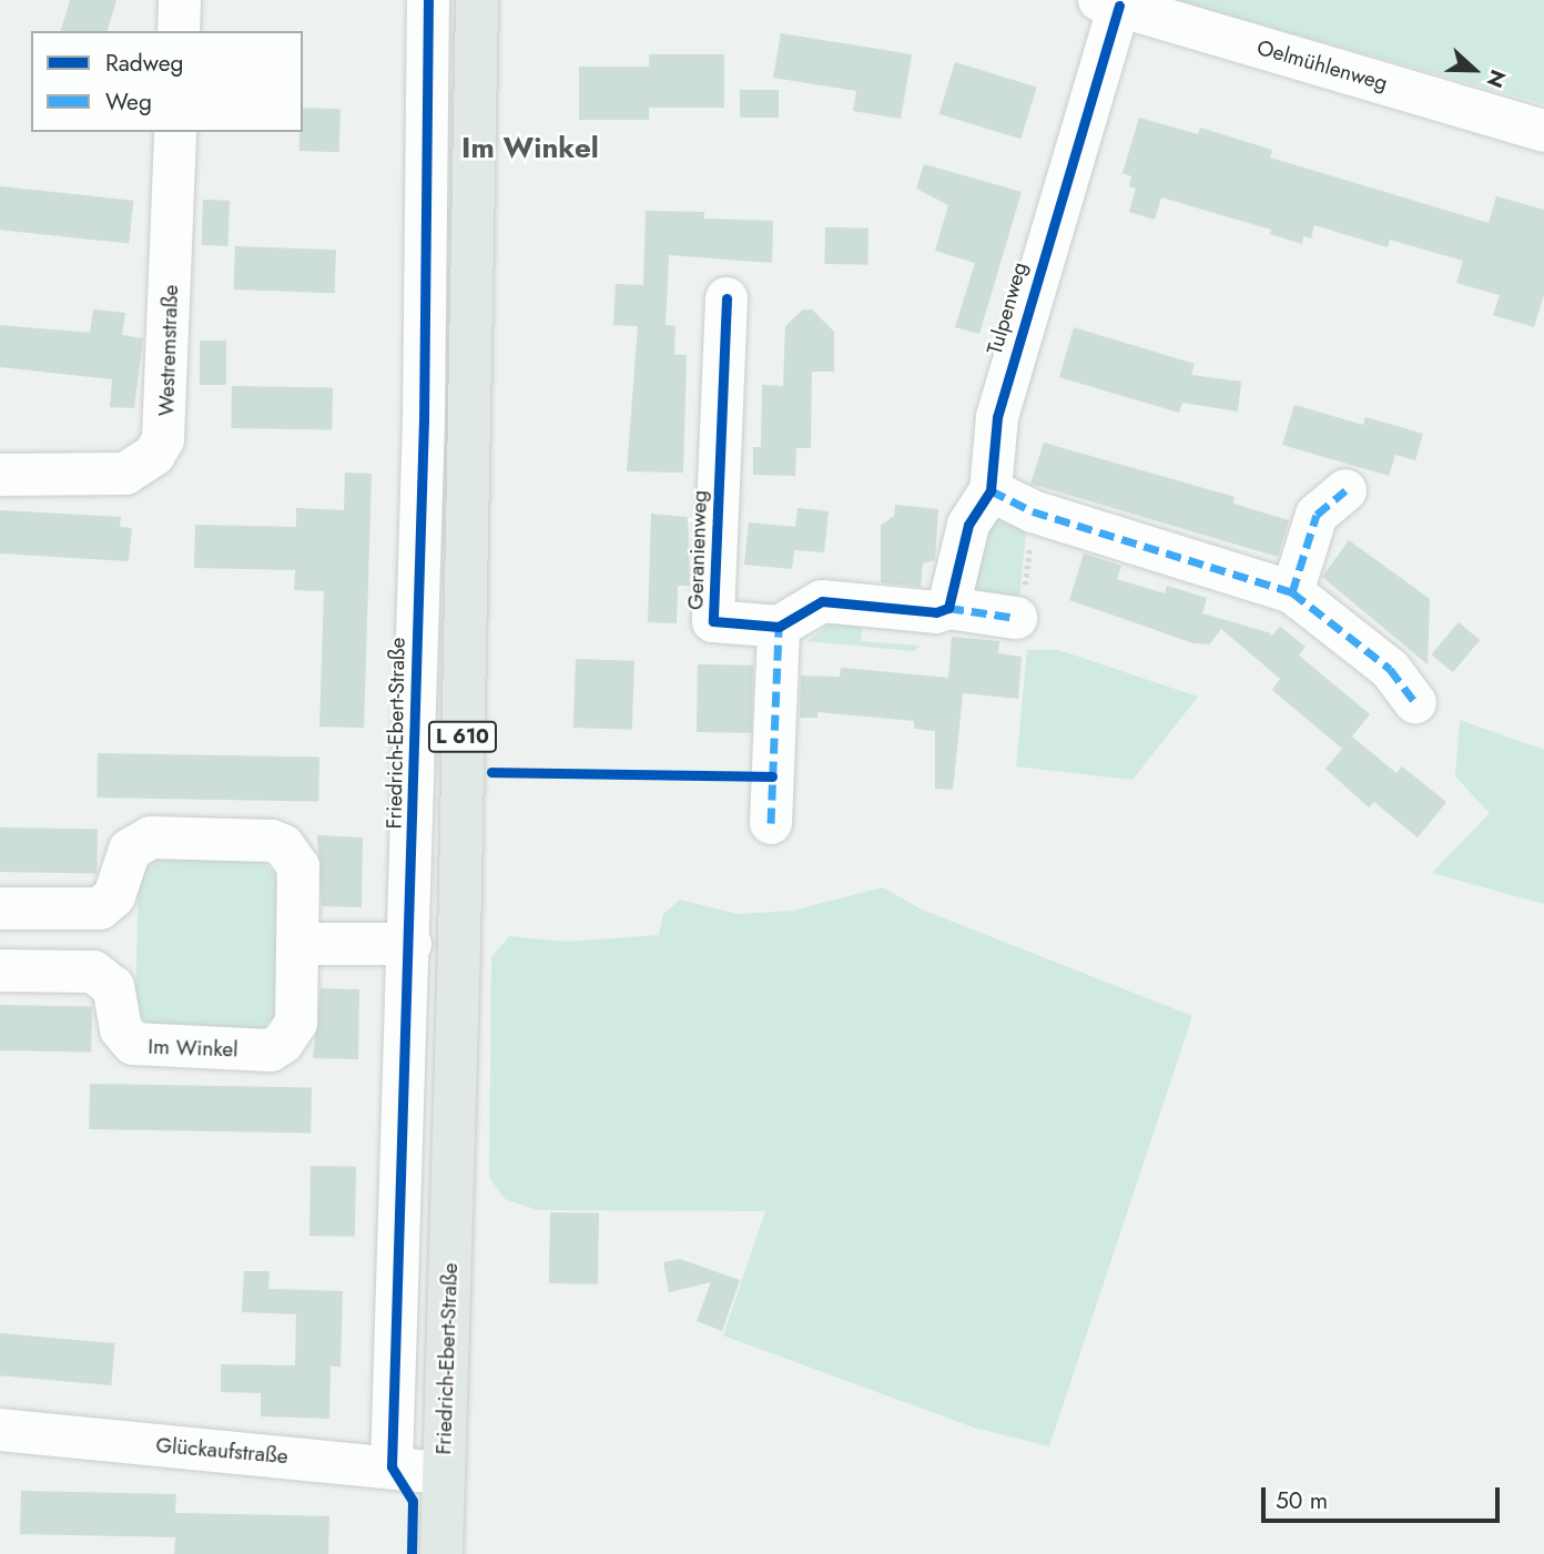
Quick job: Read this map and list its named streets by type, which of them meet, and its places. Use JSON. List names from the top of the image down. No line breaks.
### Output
{"streets":{"main road":["Friedrich-Ebert-Straße","L 610"],"street":["Oelmühlenweg","Tulpenweg","Westremstraße","Geranienweg","Im Winkel","Glückaufstraße"]},"crossings":[["Oelmühlenweg","Tulpenweg"],["Friedrich-Ebert-Straße","Glückaufstraße"]],"districts":["Im Winkel"],"legend":["Radweg","Weg"],"scale_bar":"50 m","north":"right"}
